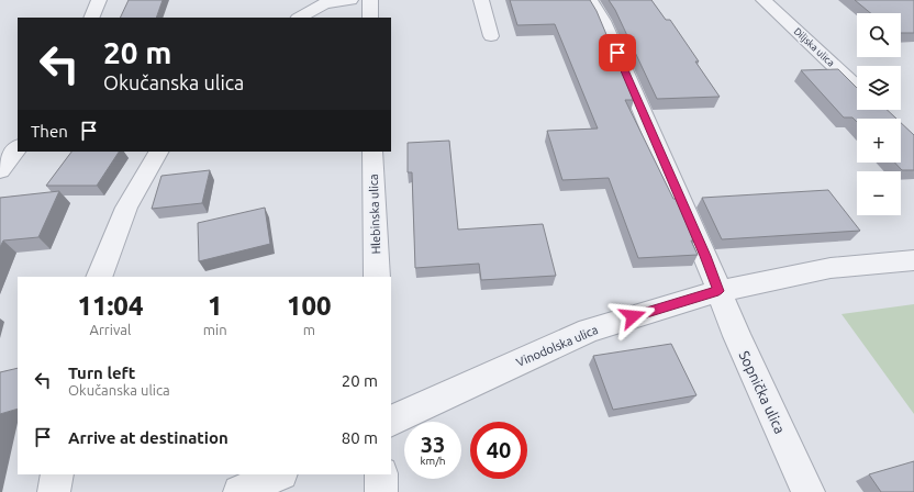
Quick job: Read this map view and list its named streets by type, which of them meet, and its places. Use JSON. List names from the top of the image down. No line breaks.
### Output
{"streets":{"street":["Diljska ulica","Hlebinska ulica","Vinodolska ulica","Sopnička ulica"]},"crossings":[["Vinodolska ulica","Sopnička ulica"]],"page":{"map_buttons":["+","−"],"turn":["20 m","Okučanska ulica"],"then":"Then","eta":["11:04","Arrival","1","min","100","m"],"list":[{"name":"Turn left","note":"Okučanska ulica","value":"20 m"},{"name":"Arrive at destination","value":"80 m"}],"speed":"33 km/h","limit":"40"}}
